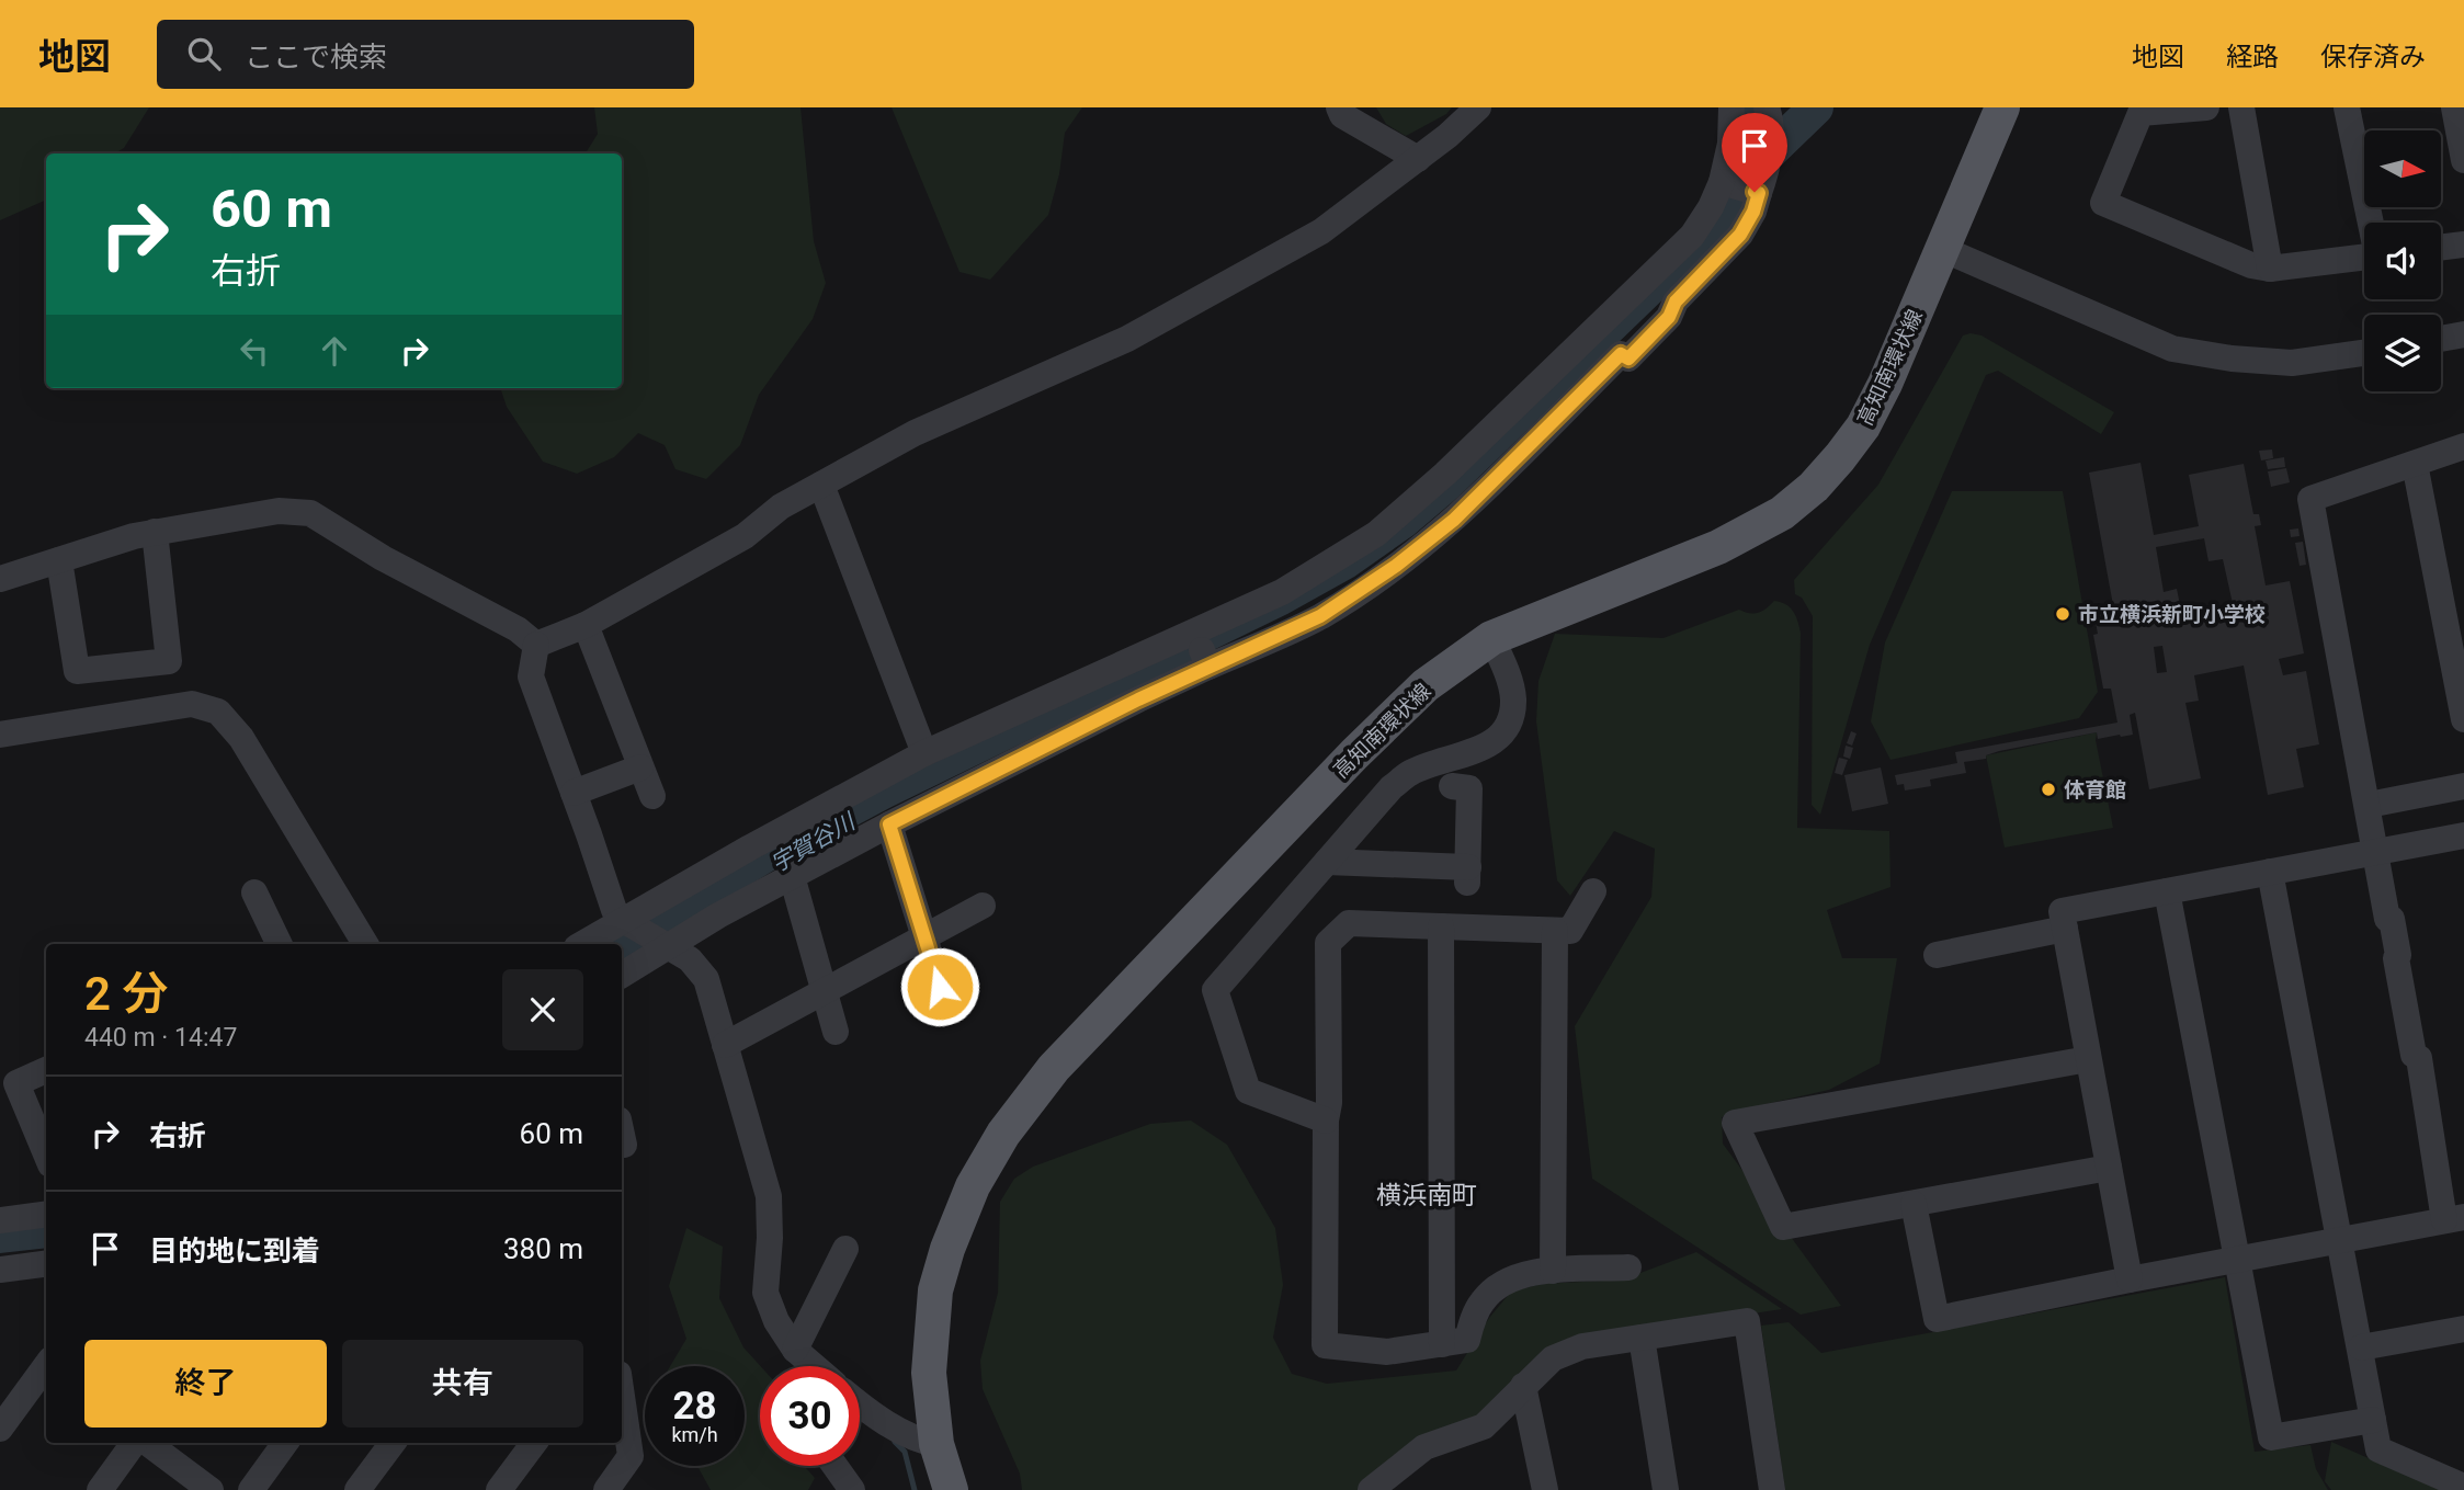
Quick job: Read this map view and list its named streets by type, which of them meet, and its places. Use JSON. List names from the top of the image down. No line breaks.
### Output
{"streets":{"main road":["高知南環状線"]},"districts":["横浜南町"],"water":["宇賀谷川"],"places":["市立横浜新町小学校","体育館"],"north":"right","page":{"header":"地図","search":"ここで検索","nav":["地図","経路","保存済み"],"turn":["60 m","右折"],"heading":["2 分","440 m · 14:47"],"list":[{"name":"右折","value":"60 m"},{"name":"目的地に到着","value":"380 m"}],"buttons":["終了","共有"],"speed":"28 km/h","limit":"30"}}
